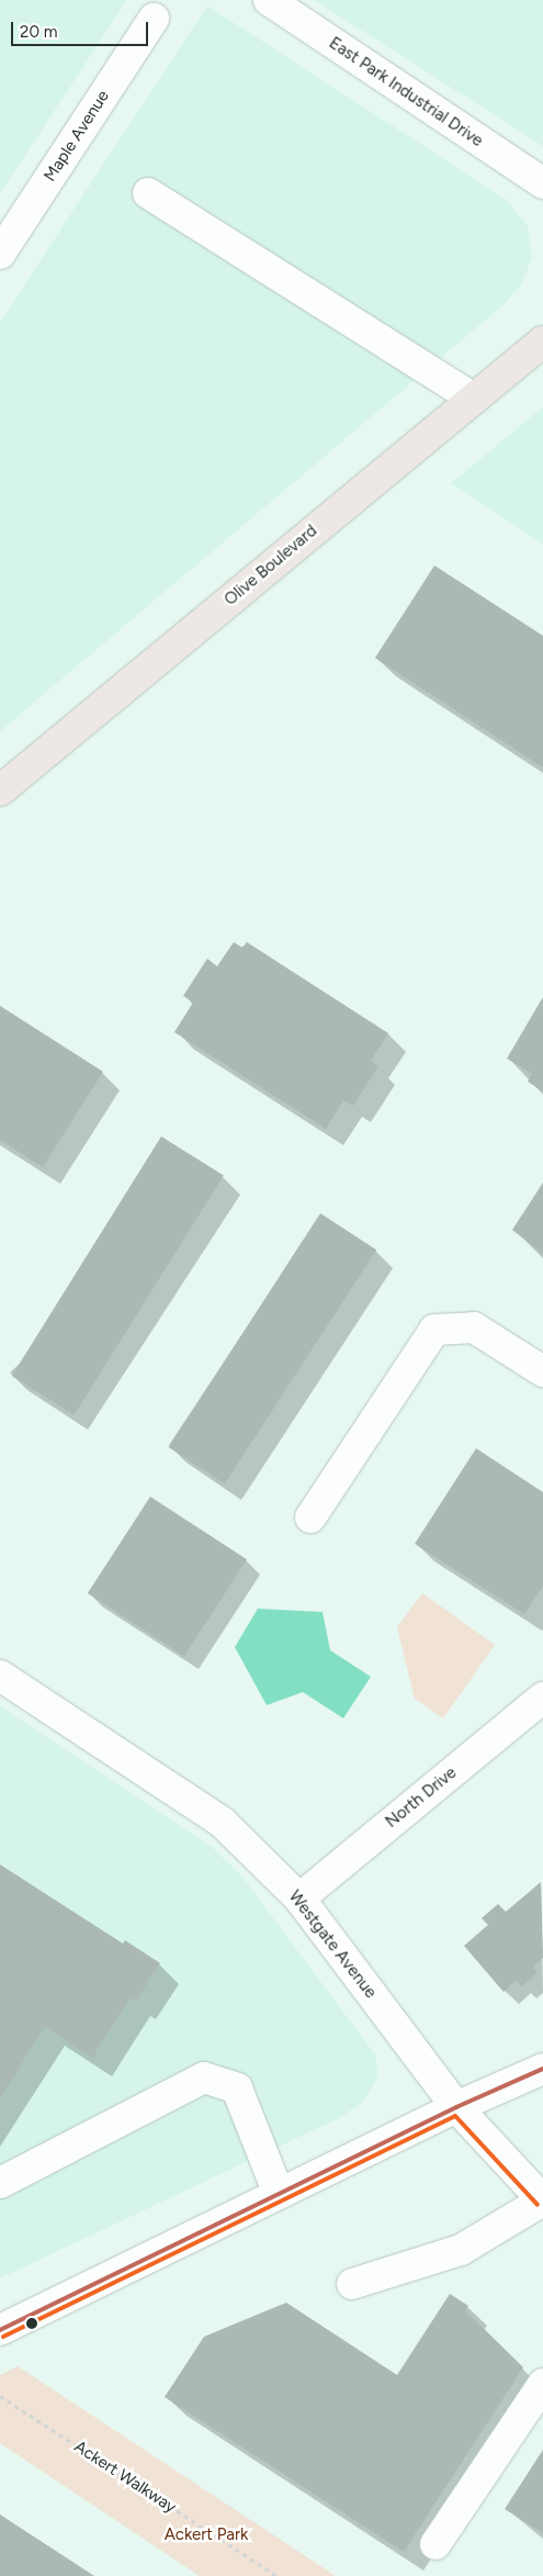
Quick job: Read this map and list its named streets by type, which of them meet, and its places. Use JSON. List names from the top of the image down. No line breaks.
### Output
{"streets":{"main road":["Olive Boulevard"],"street":["East Park Industrial Drive","Maple Avenue","North Drive","Westgate Avenue"],"path":["Ackert Walkway"]},"crossings":[["North Drive","Westgate Avenue"]],"parks":["Ackert Park"],"scale_bar":"20 m"}
